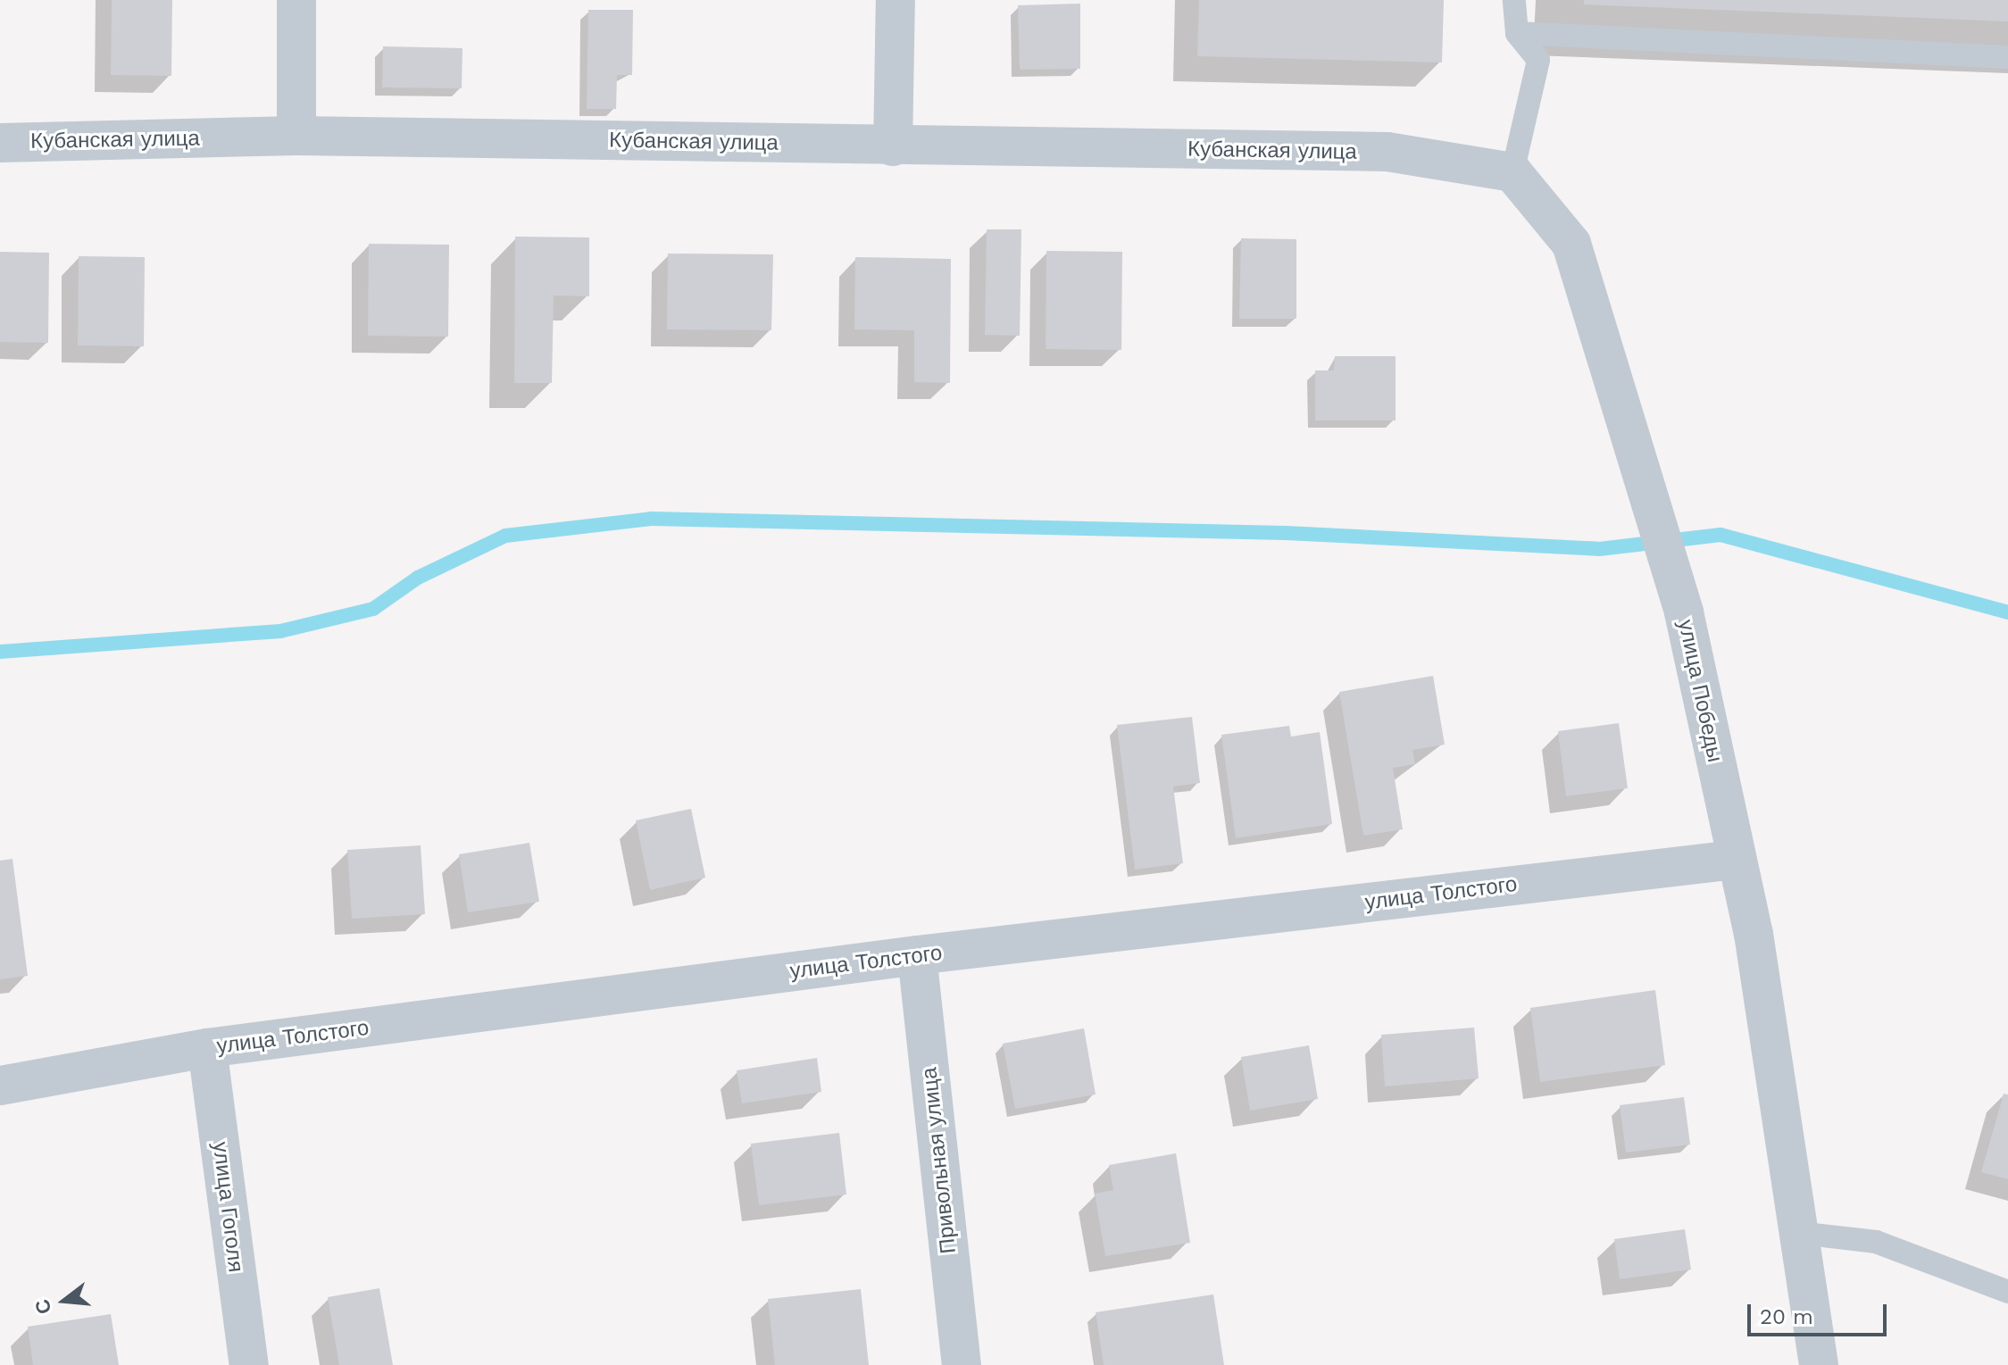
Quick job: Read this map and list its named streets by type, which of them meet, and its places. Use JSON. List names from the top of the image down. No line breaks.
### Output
{"streets":{"street":["Кубанская улица","улица Победы","улица Толстого","Привольная улица","улица Гоголя"]},"crossings":[["Кубанская улица","улица Победы"],["улица Победы","улица Толстого"],["улица Толстого","Привольная улица"],["улица Толстого","улица Гоголя"]],"scale_bar":"20 m","north":"left"}
